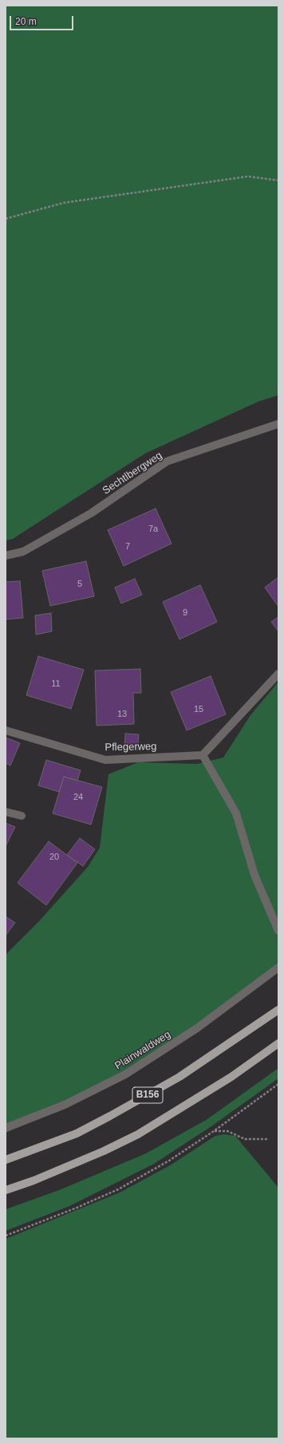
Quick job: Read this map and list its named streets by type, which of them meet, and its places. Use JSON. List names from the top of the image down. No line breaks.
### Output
{"streets":{"main road":["B156"],"street":["Sechtlbergweg","Pflegerweg","Plainwaldweg"]},"house_numbers":["7a","7","5","9","11","15","13","24","20"],"scale_bar":"20 m"}
